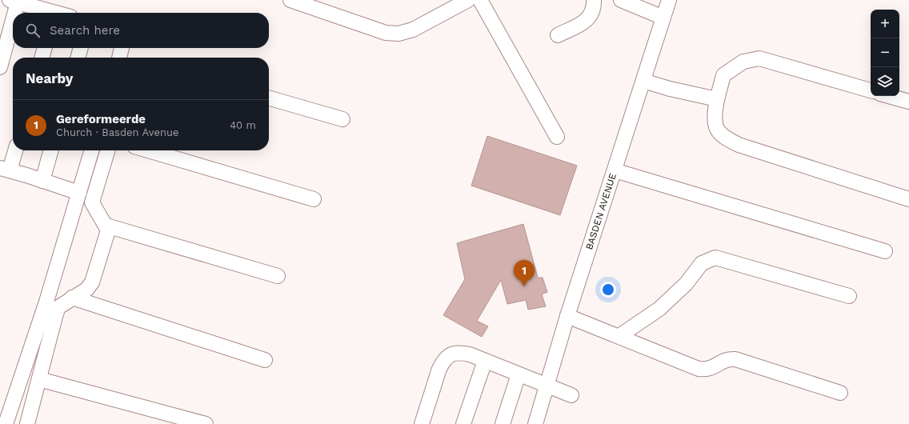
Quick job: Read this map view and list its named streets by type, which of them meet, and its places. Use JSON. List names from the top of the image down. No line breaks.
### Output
{"streets":{"street":["BASDEN AVENUE"]},"page":{"map_buttons":["+","−"],"search":"Search here","heading":"Nearby","list":[{"mark":"1","name":"Gereformeerde","note":"Church · Basden Avenue","value":"40 m"}],"pins":"1"}}
